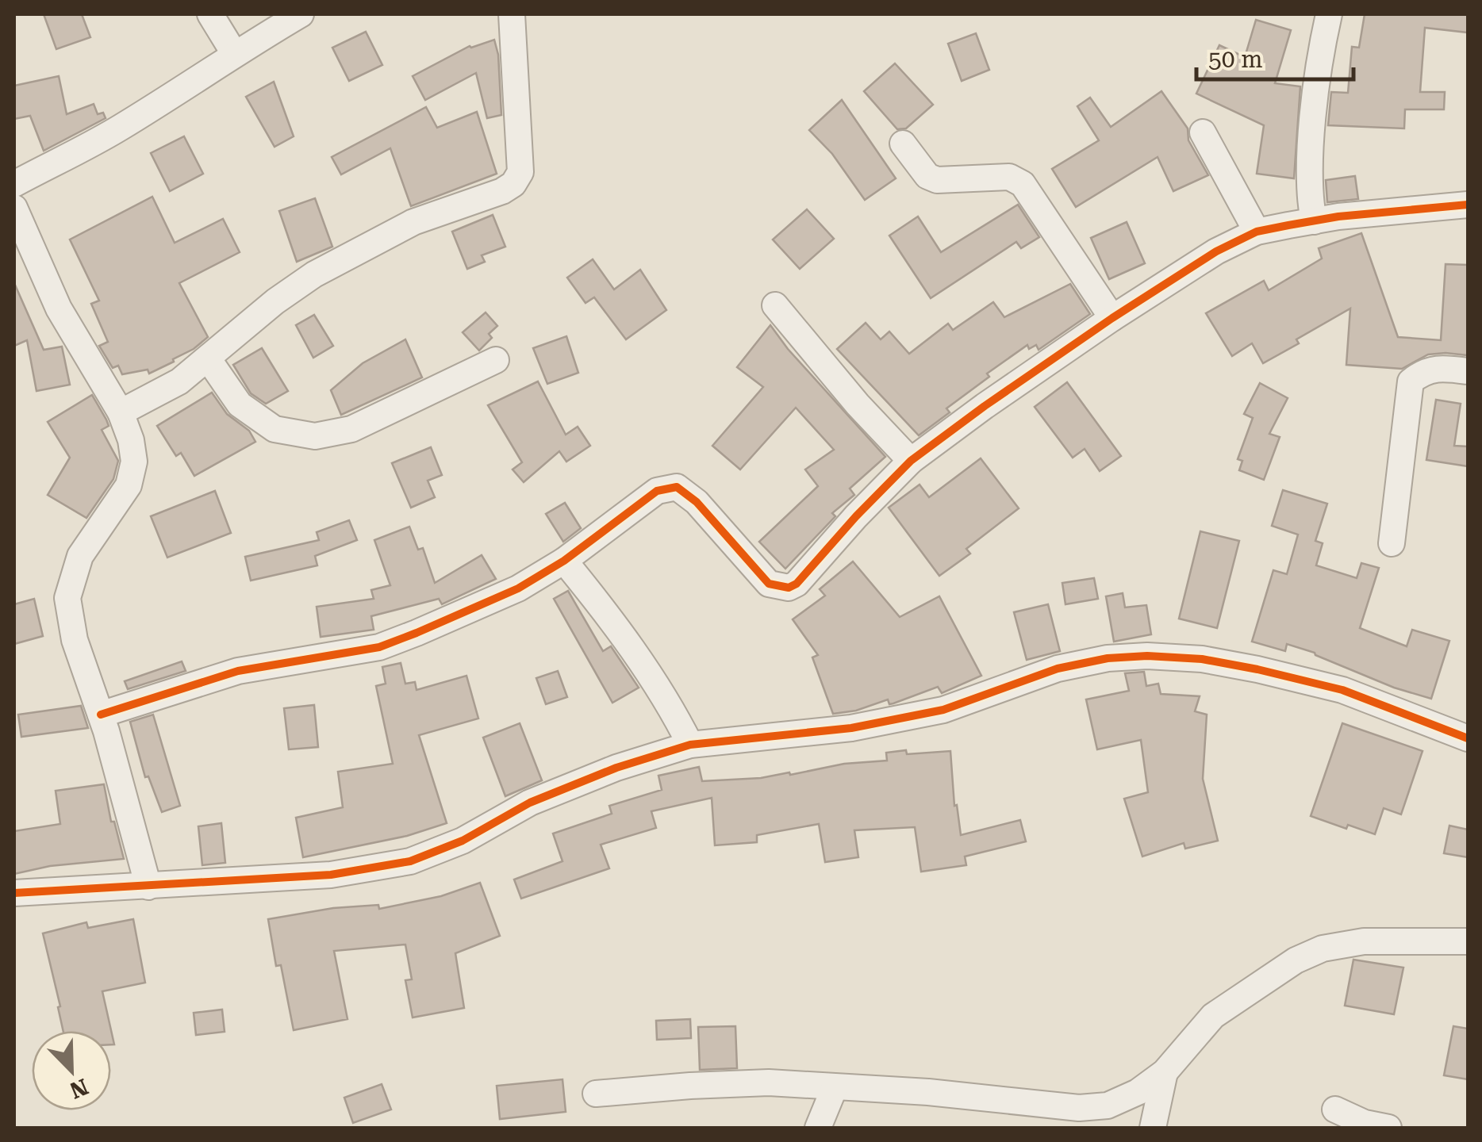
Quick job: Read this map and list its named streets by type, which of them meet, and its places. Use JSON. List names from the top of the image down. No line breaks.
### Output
{"scale_bar":"50 m","north":"bottom right"}
